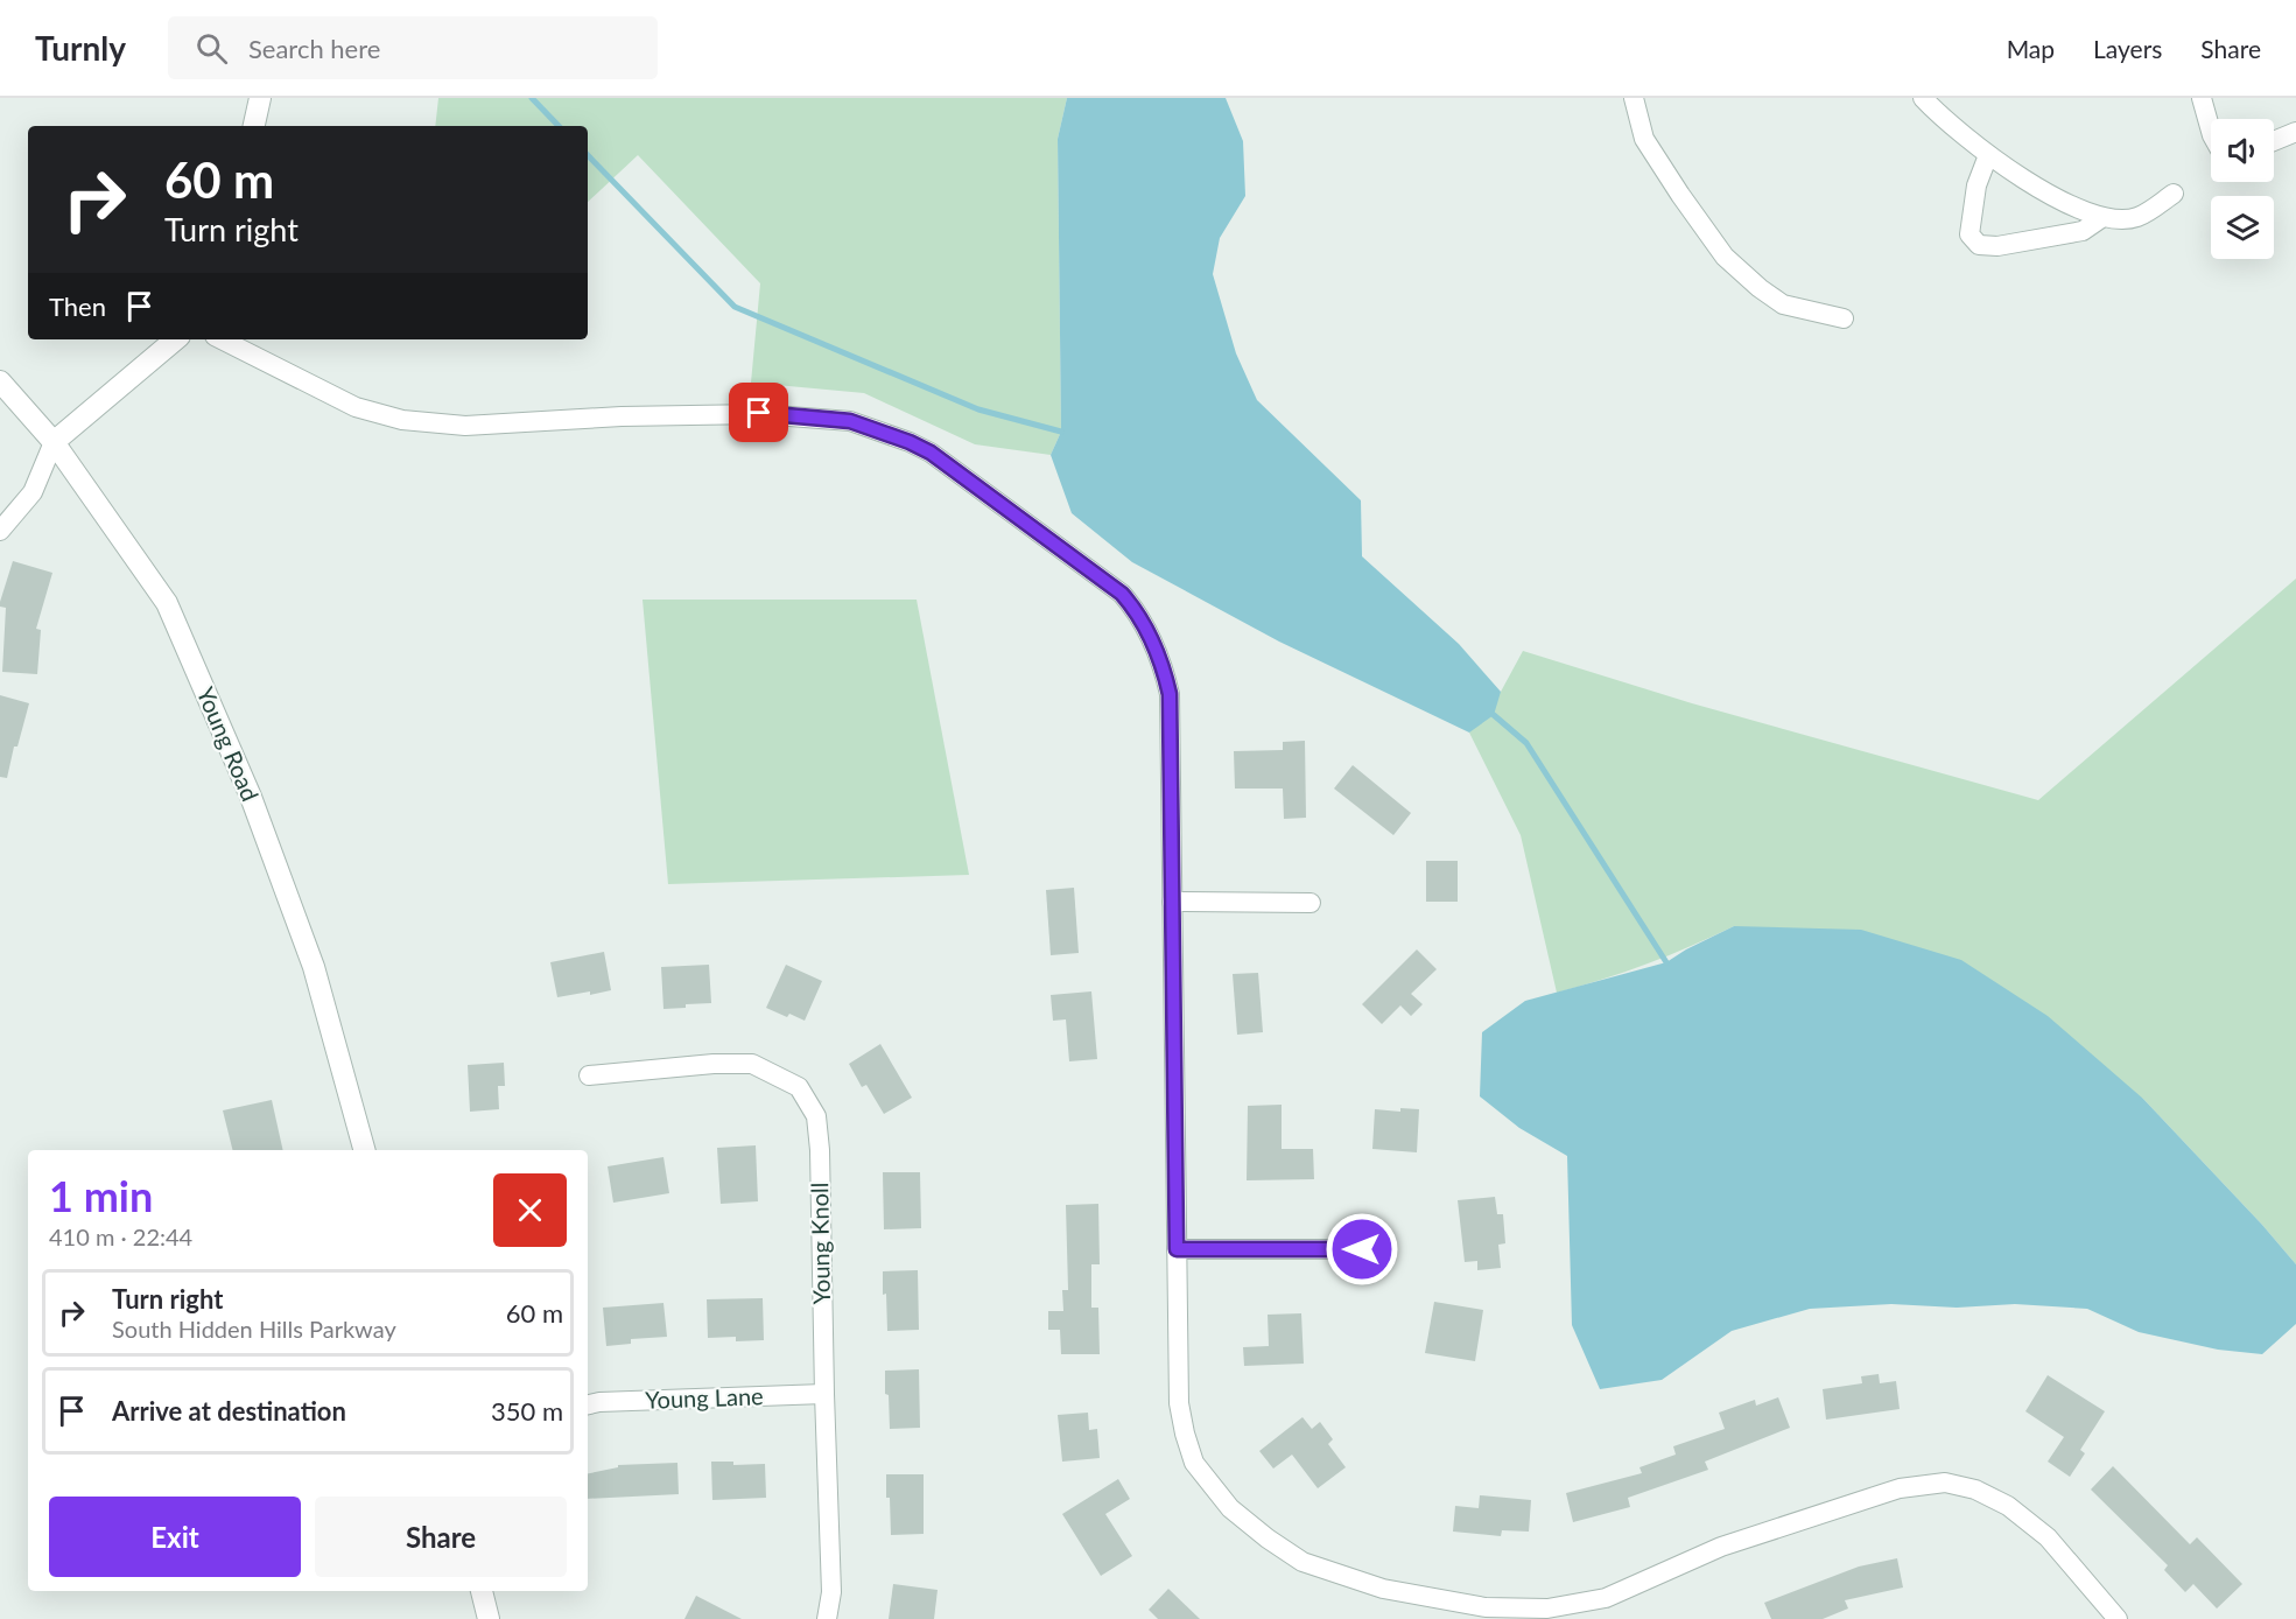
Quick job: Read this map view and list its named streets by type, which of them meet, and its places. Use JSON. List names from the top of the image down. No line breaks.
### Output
{"streets":{"street":["Young Road","Young Knoll","Young Lane"]},"crossings":[["Young Knoll","Young Lane"]],"page":{"header":"Turnly","search":"Search here","nav":["Map","Layers","Share"],"turn":["60 m","Turn right"],"then":"Then","heading":["1 min","410 m · 22:44"],"list":[{"name":"Turn right","note":"South Hidden Hills Parkway","value":"60 m"},{"name":"Arrive at destination","value":"350 m"}],"buttons":["Exit","Share"]}}
